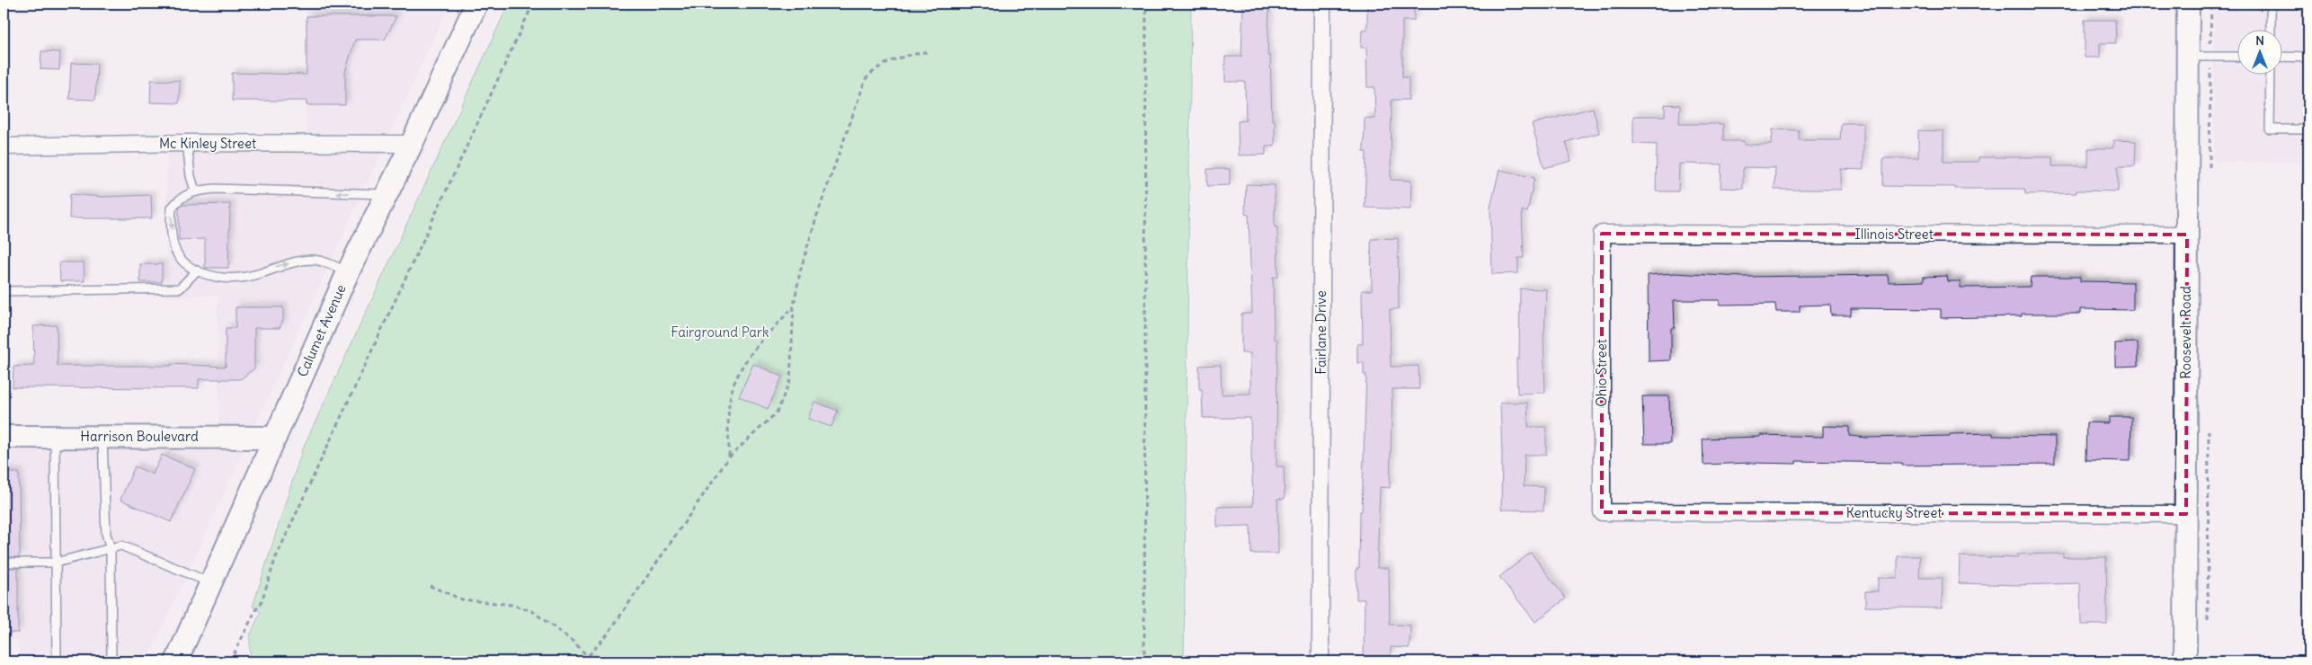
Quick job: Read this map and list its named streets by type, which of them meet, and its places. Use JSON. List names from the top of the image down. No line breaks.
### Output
{"streets":{"street":["Mc Kinley Street","Illinois Street","Calumet Avenue","Fairlane Drive","Roosevelt Road","Ohio Street","Harrison Boulevard","Kentucky Street"]},"crossings":[["Mc Kinley Street","Calumet Avenue"],["Illinois Street","Roosevelt Road"],["Illinois Street","Ohio Street"],["Calumet Avenue","Harrison Boulevard"],["Roosevelt Road","Kentucky Street"],["Ohio Street","Kentucky Street"]],"parks":["Fairground Park"],"north":"top"}
